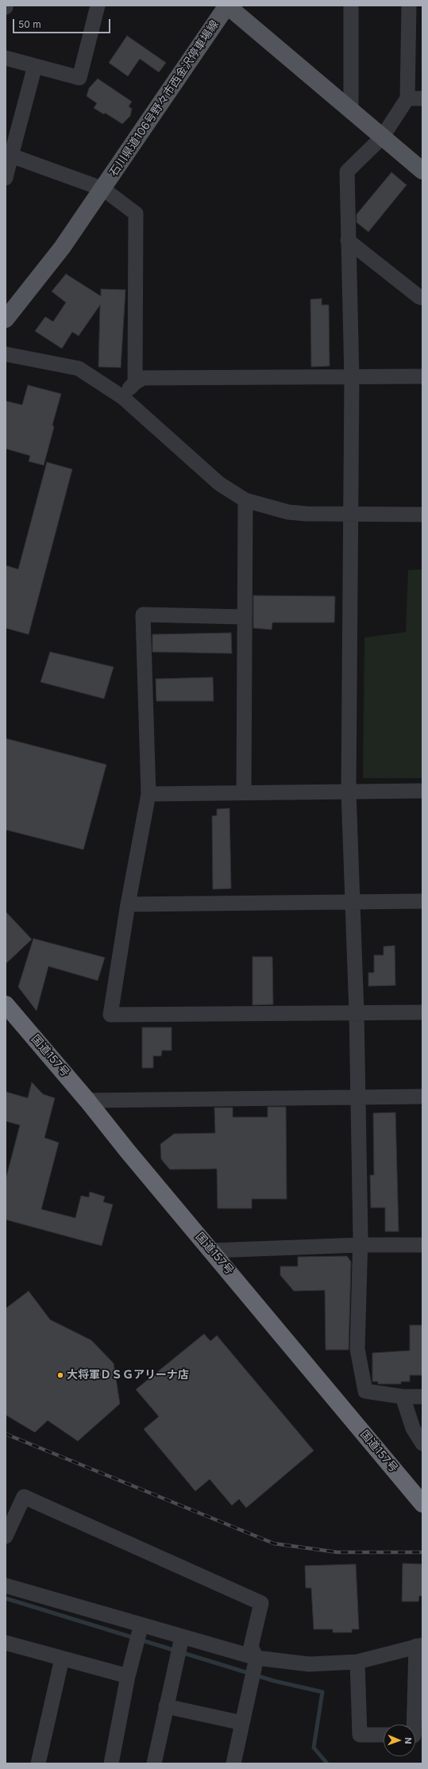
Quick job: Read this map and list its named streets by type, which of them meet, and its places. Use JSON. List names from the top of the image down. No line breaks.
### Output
{"streets":{"highway":["国道157号"],"main road":["石川県道106号野々市西金沢停車場線"]},"places":["大将軍ＤＳＧアリーナ店"],"scale_bar":"50 m","north":"right"}
